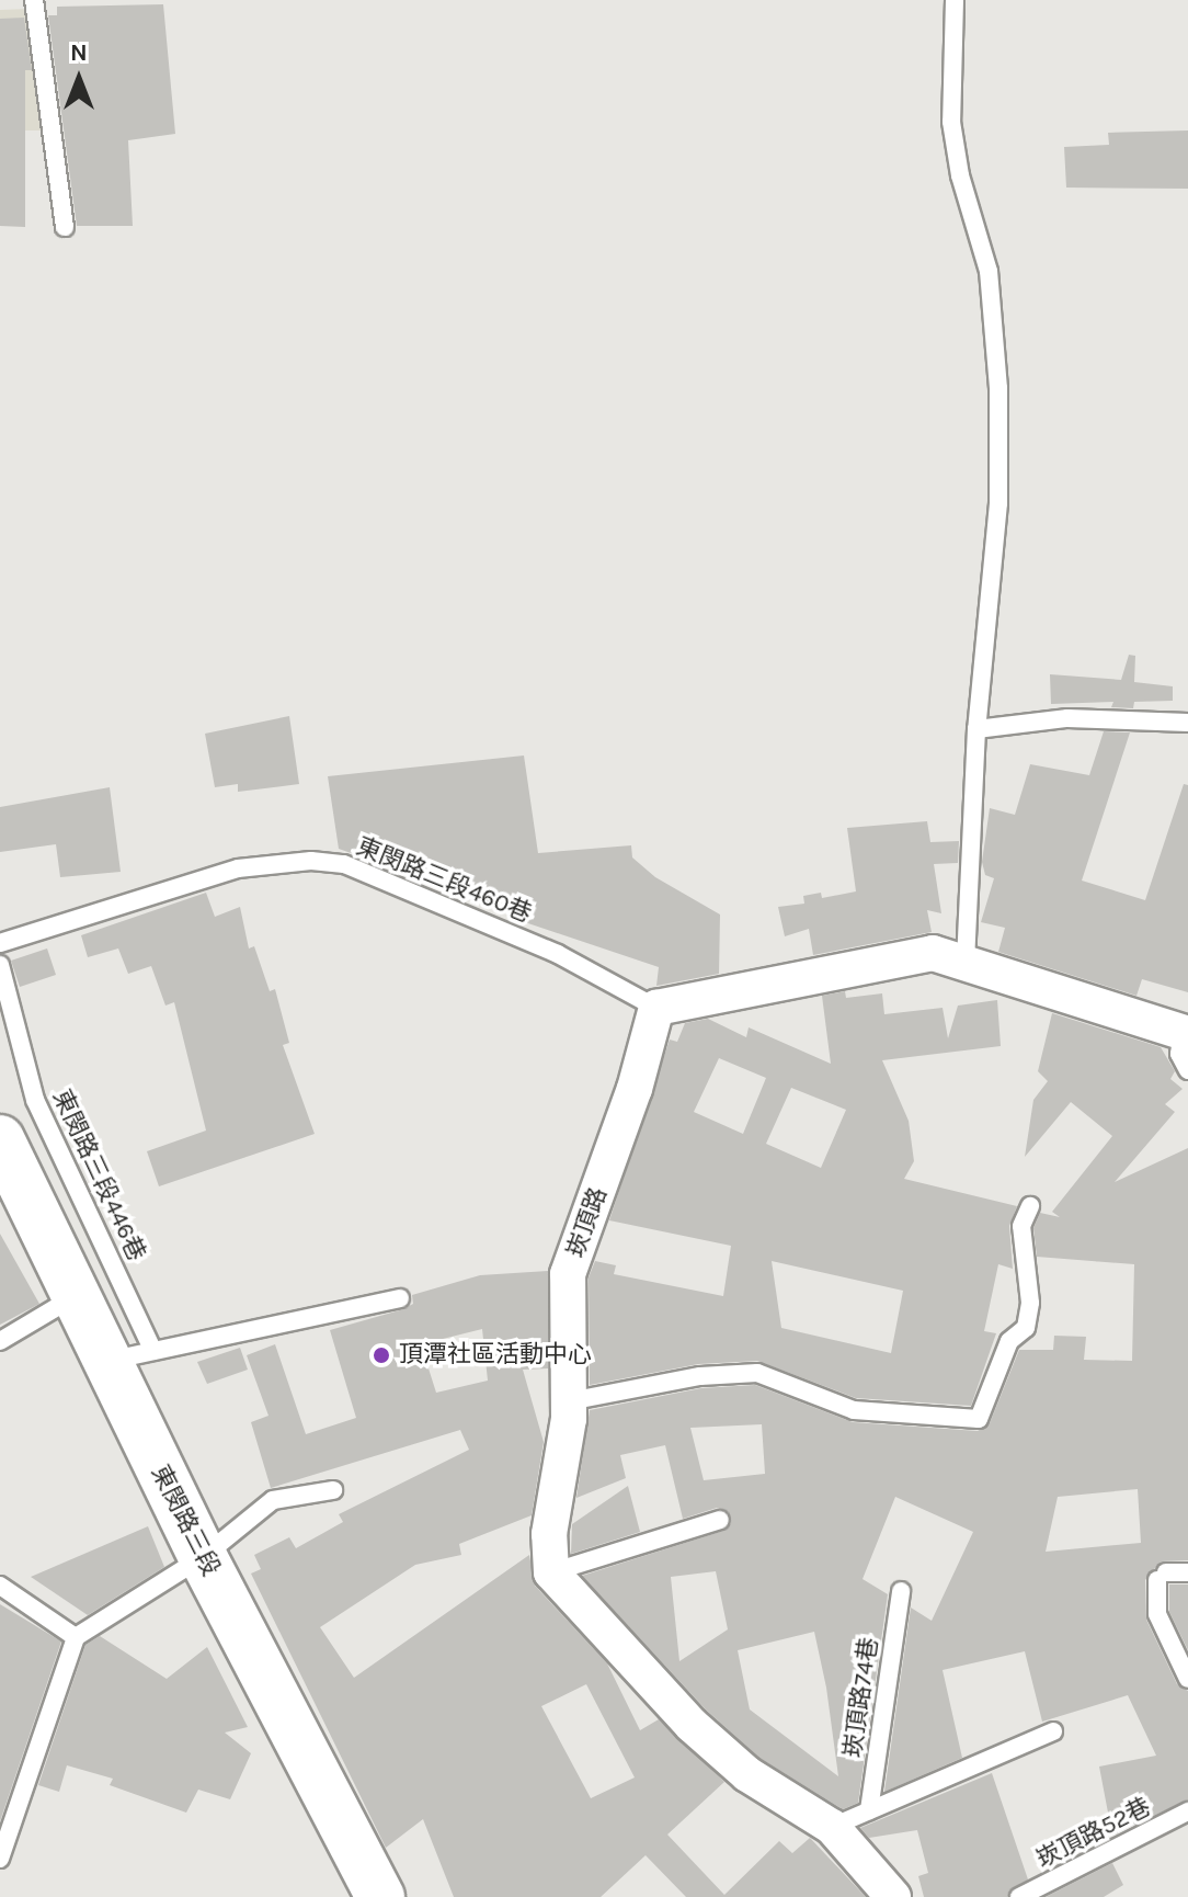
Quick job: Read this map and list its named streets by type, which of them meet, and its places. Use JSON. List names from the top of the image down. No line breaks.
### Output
{"streets":{"main road":["東閔路三段"],"street":["崁頂路"],"lane":["東閔路三段460巷","東閔路三段446巷","崁頂路74巷","崁頂路52巷"]},"crossings":[["東閔路三段460巷","崁頂路"]],"places":["頂潭社區活動中心"],"north":"top"}
